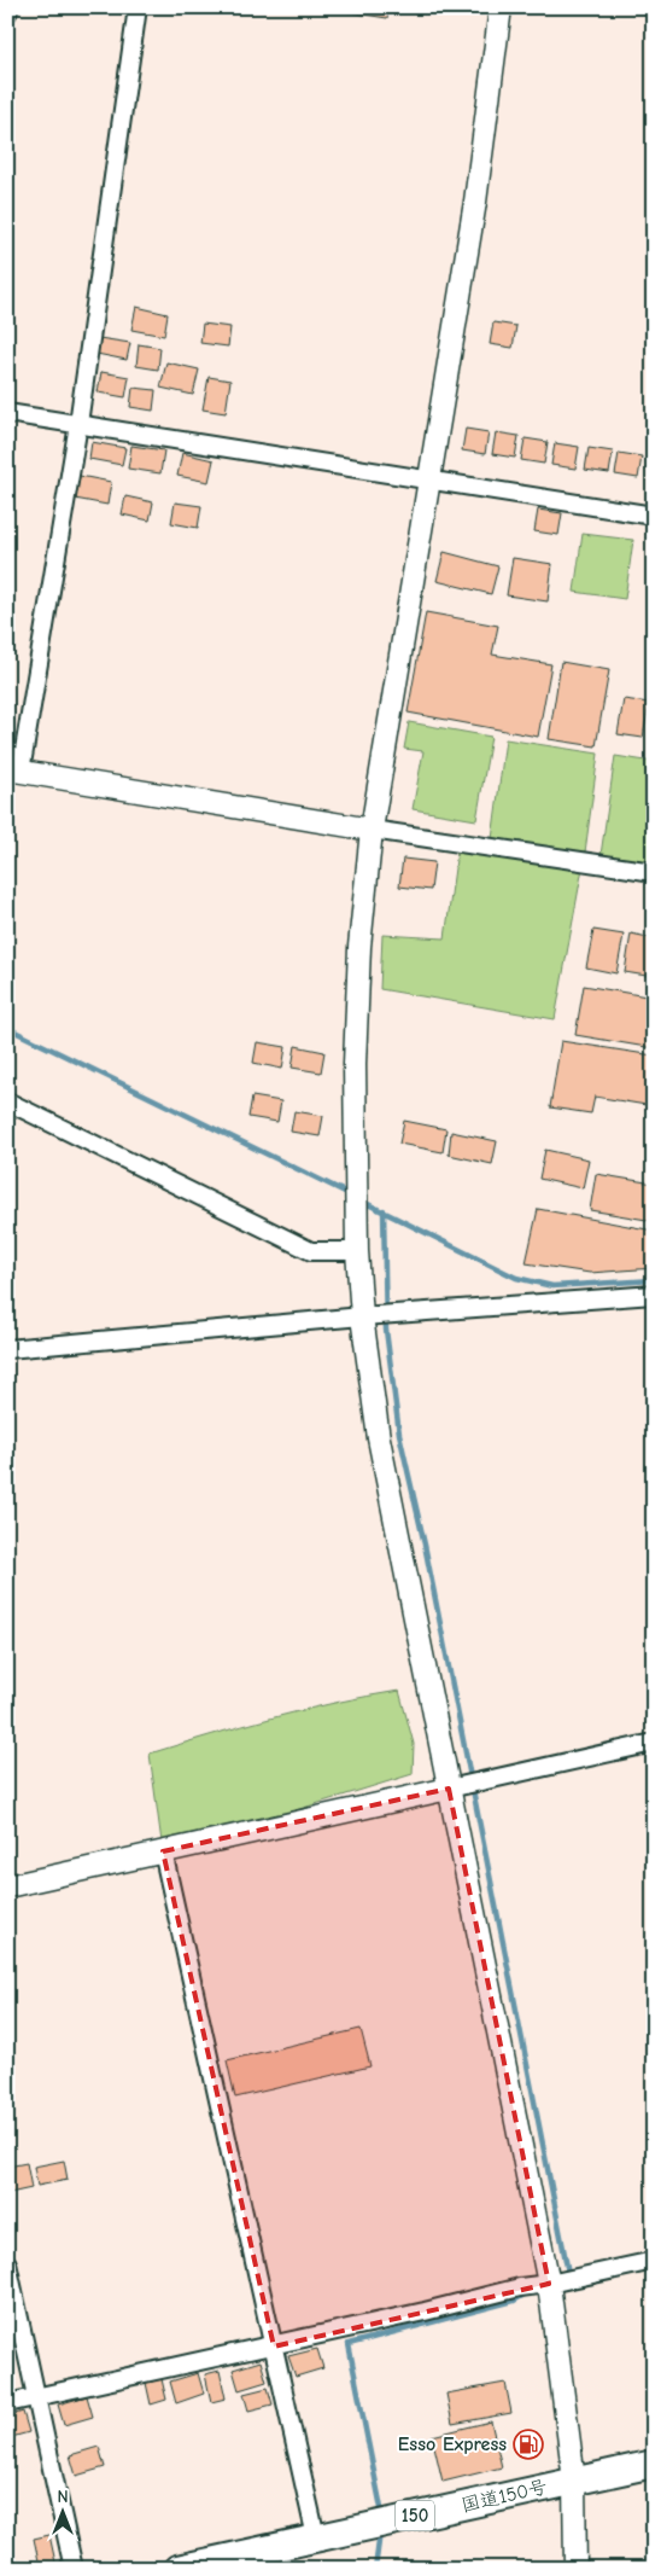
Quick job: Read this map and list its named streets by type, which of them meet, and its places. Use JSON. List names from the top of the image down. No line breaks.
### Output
{"streets":{"highway":["国道150号","150"]},"places":{"fuel station":["Esso Express"]},"north":"top"}
